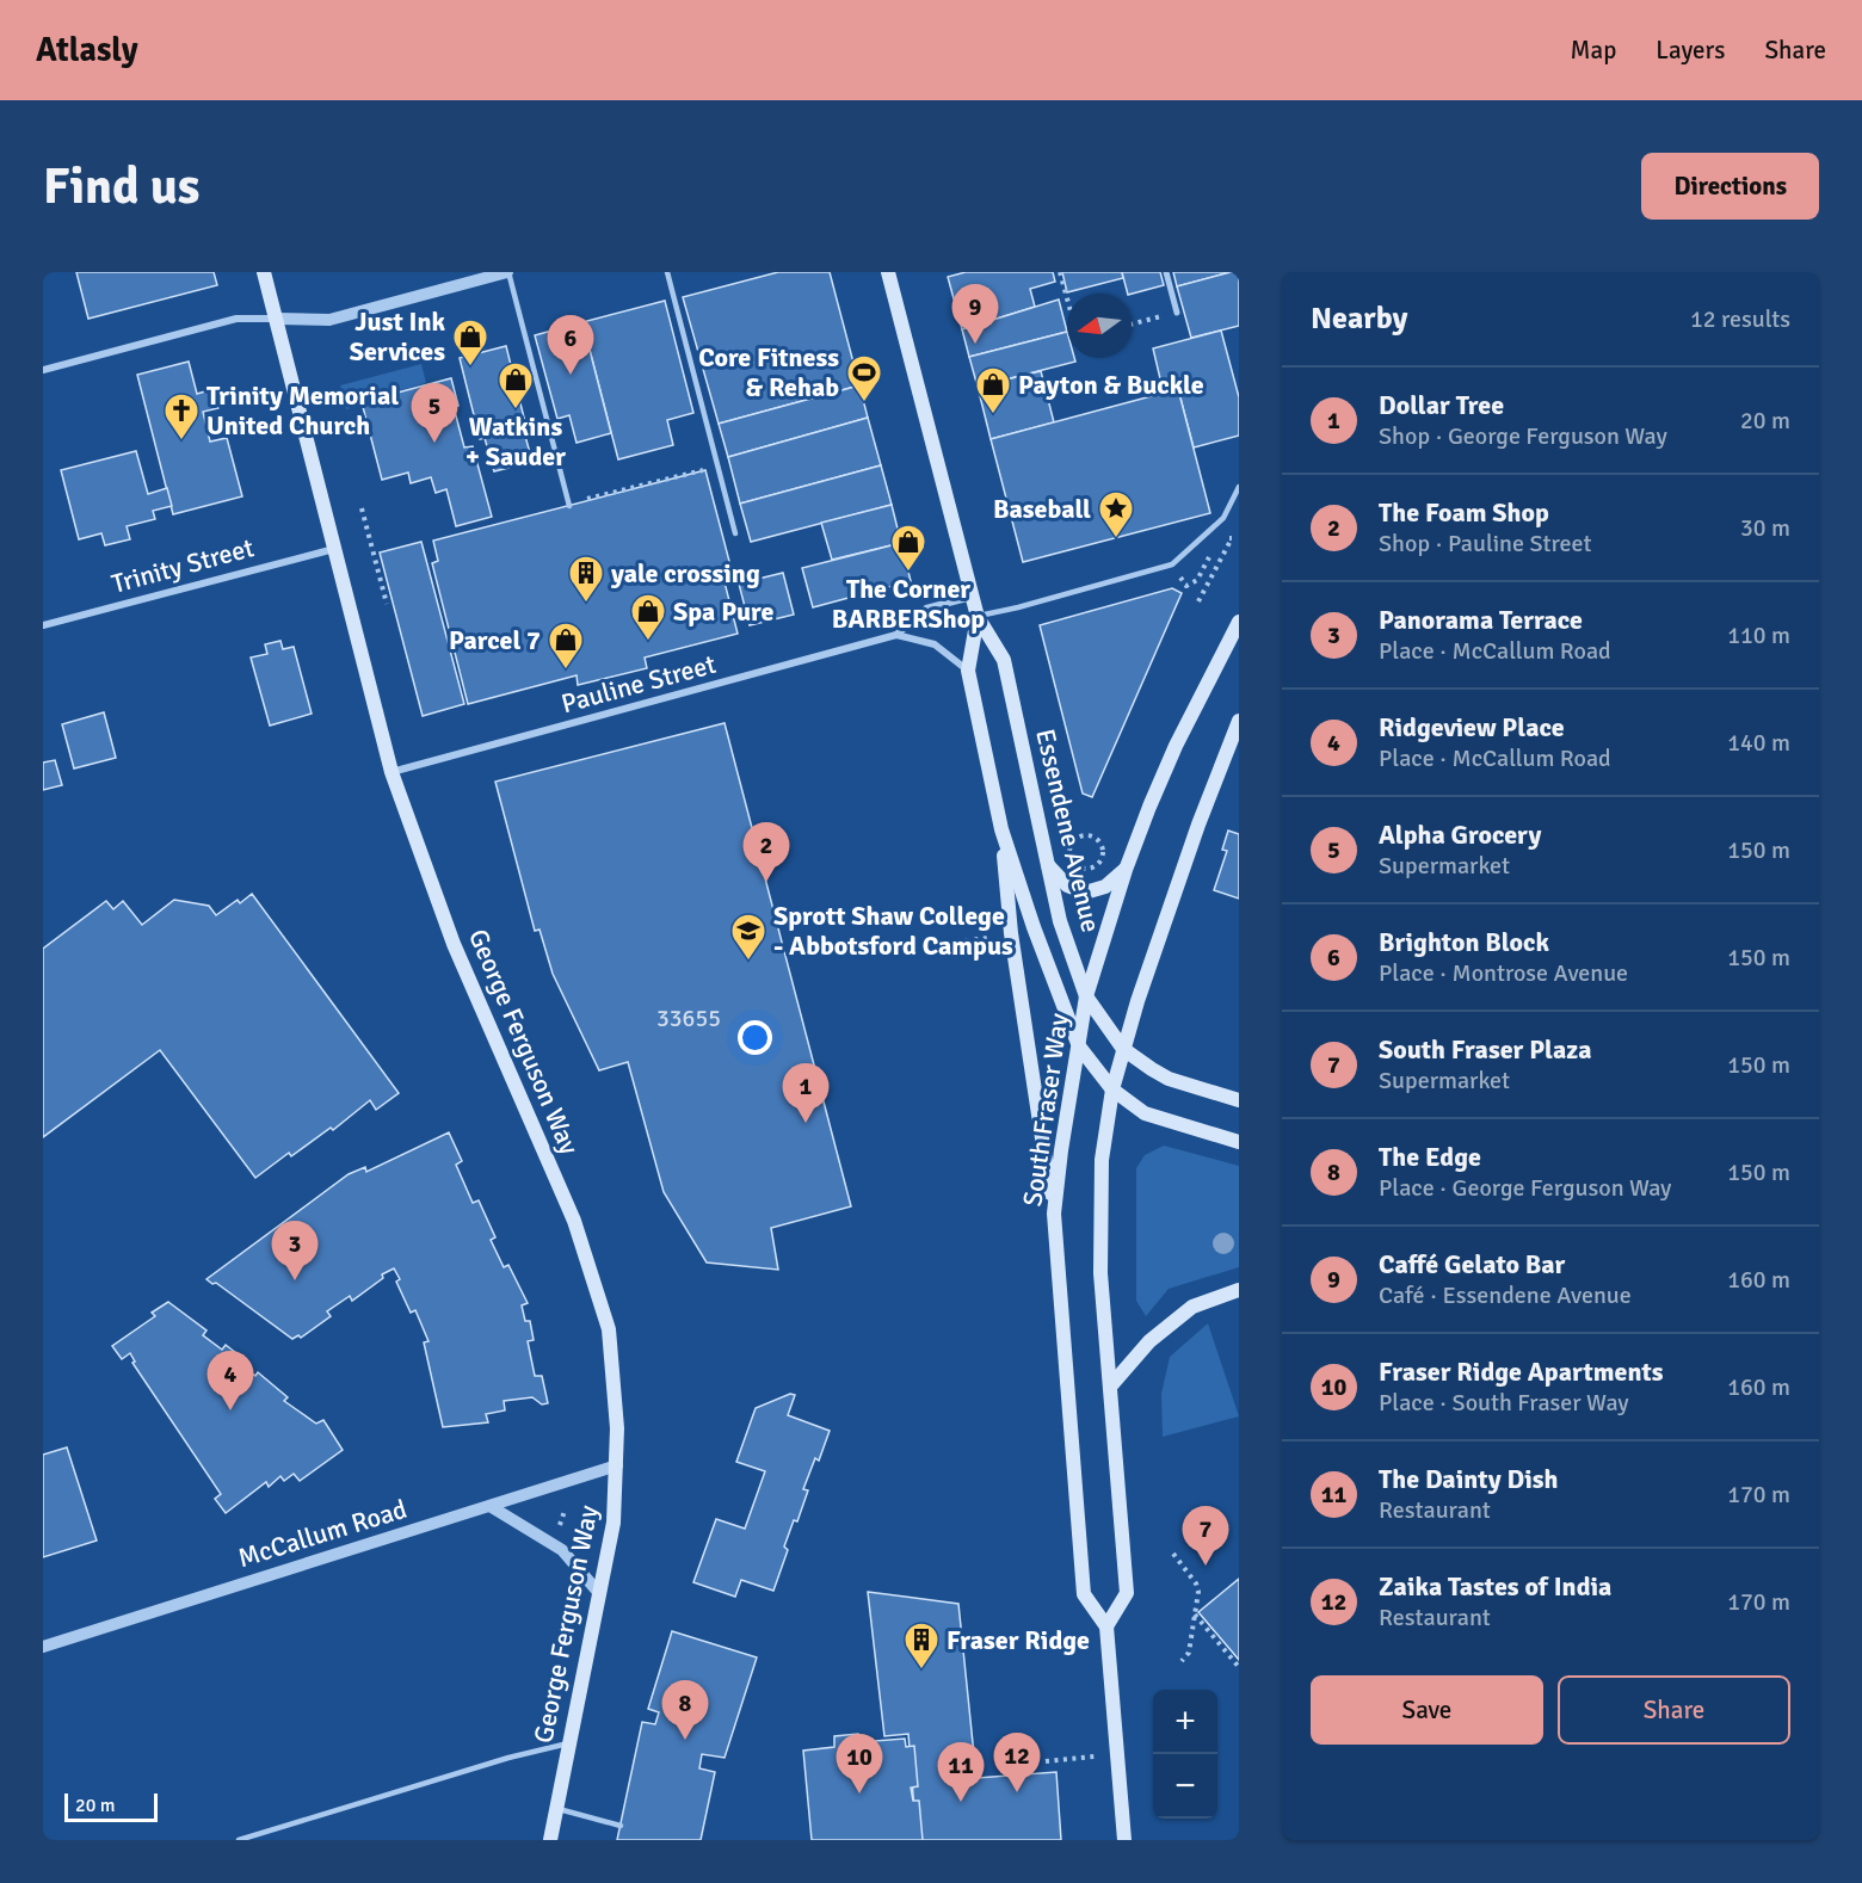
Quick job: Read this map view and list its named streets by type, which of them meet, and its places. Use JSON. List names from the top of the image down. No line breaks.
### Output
{"streets":{"main road":["Essendene Avenue","George Ferguson Way","South Fraser Way"],"street":["Trinity Street","Pauline Street","McCallum Road"]},"crossings":[["Trinity Street","George Ferguson Way"],["Pauline Street","Essendene Avenue"],["Pauline Street","George Ferguson Way"],["Essendene Avenue","South Fraser Way"],["George Ferguson Way","McCallum Road"]],"places":{"shop":["Just Ink Services","Watkins + Sauder","Payton & Buckle","The Corner BARBERShop","Spa Pure","Parcel 7"],"sports":["Core Fitness & Rehab"],"church":["Trinity Memorial United Church"],"place":["Baseball"],"building":["yale crossing","Fraser Ridge"],"school or university":["Sprott Shaw College - Abbotsford Campus"]},"house_numbers":["33655"],"scale_bar":"20 m","north":"left","page":{"header":"Atlasly","nav":["Map","Layers","Share"],"buttons":["Directions",["Save","Share"]],"title":"Find us","heading":["Nearby","12 results"],"pins":["9","6","5","2","1","3","4","7","8","12","10","11"],"list":[{"mark":"1","name":"Dollar Tree","note":"Shop · George Ferguson Way","value":"20 m"},{"mark":"2","name":"The Foam Shop","note":"Shop · Pauline Street","value":"30 m"},{"mark":"3","name":"Panorama Terrace","note":"Place · McCallum Road","value":"110 m"},{"mark":"4","name":"Ridgeview Place","note":"Place · McCallum Road","value":"140 m"},{"mark":"5","name":"Alpha Grocery","note":"Supermarket","value":"150 m"},{"mark":"6","name":"Brighton Block","note":"Place · Montrose Avenue","value":"150 m"},{"mark":"7","name":"South Fraser Plaza","note":"Supermarket","value":"150 m"},{"mark":"8","name":"The Edge","note":"Place · George Ferguson Way","value":"150 m"},{"mark":"9","name":"Caffé Gelato Bar","note":"Café · Essendene Avenue","value":"160 m"},{"mark":"10","name":"Fraser Ridge Apartments","note":"Place · South Fraser Way","value":"160 m"},{"mark":"11","name":"The Dainty Dish","note":"Restaurant","value":"170 m"},{"mark":"12","name":"Zaika Tastes of India","note":"Restaurant","value":"170 m"}],"map_buttons":["+","−"],"scale":"20 m"}}
